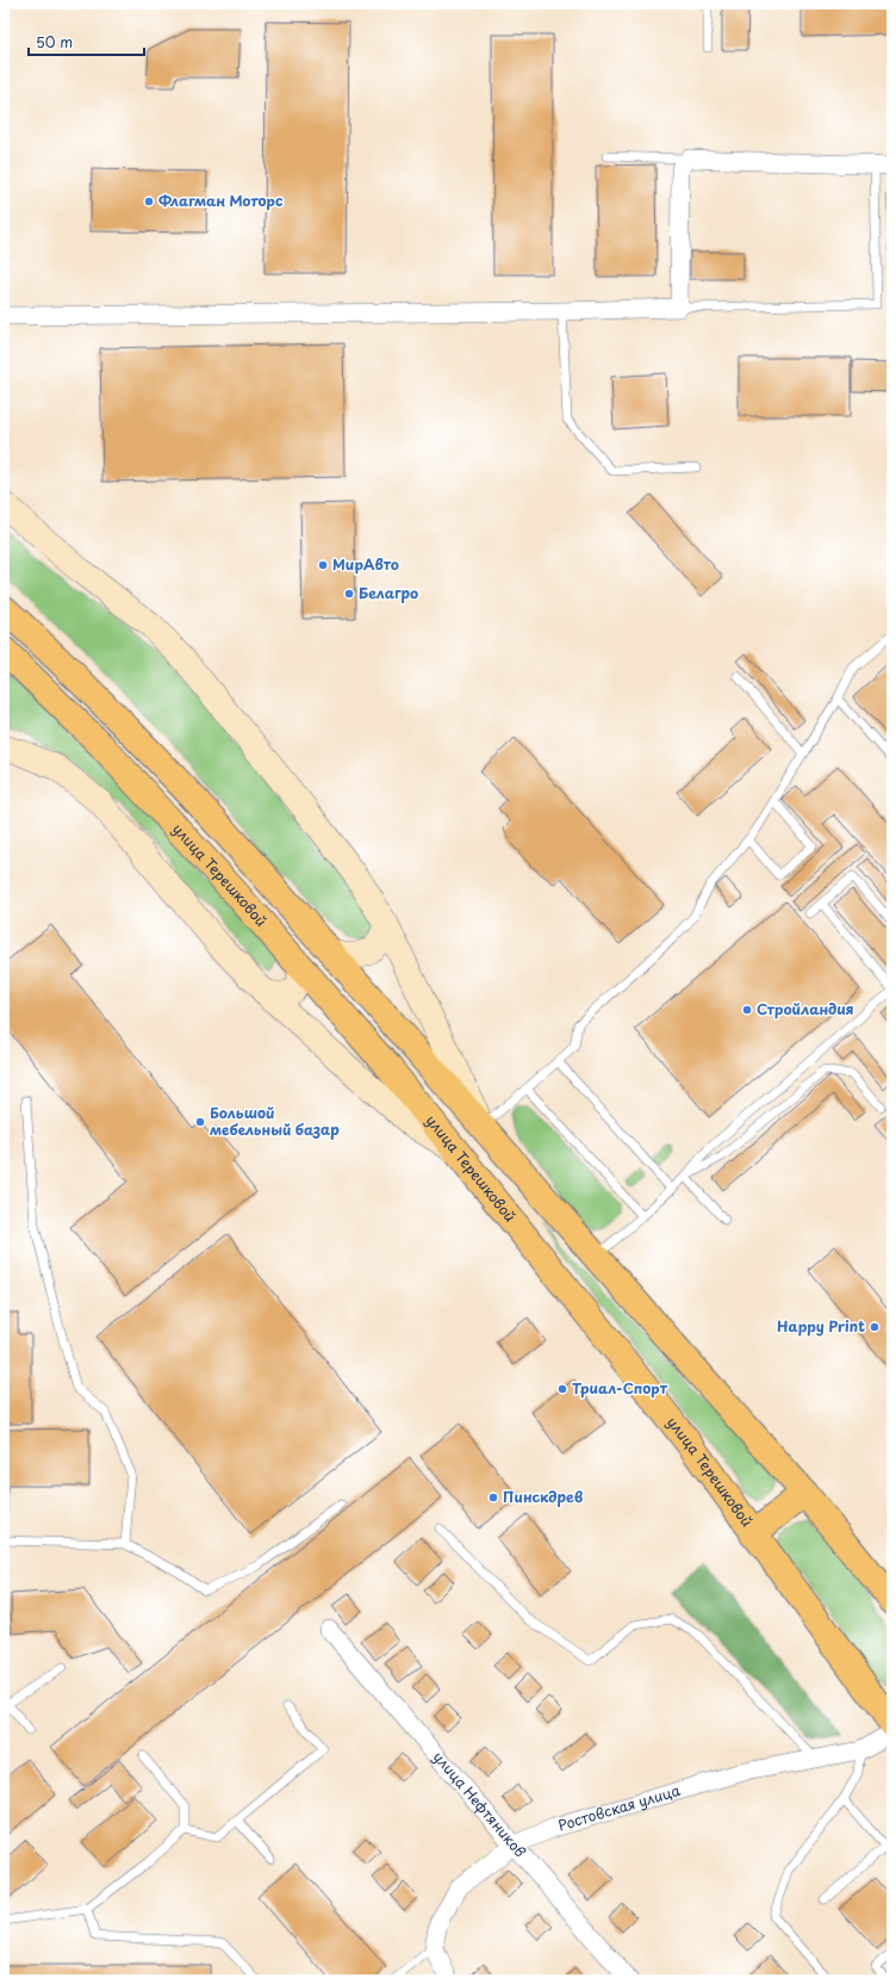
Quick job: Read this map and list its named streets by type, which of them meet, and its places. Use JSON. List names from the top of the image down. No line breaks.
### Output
{"streets":{"main road":["улица Терешковой"],"street":["улица Нефтяников","Ростовская улица"]},"crossings":[["улица Нефтяников","Ростовская улица"]],"places":["Флагман Моторс","МирАвто","Белагро","Стройландия","Большой мебельный базар","Happy Print","Триал-Спорт","Пинскдрев"],"scale_bar":"50 m"}
